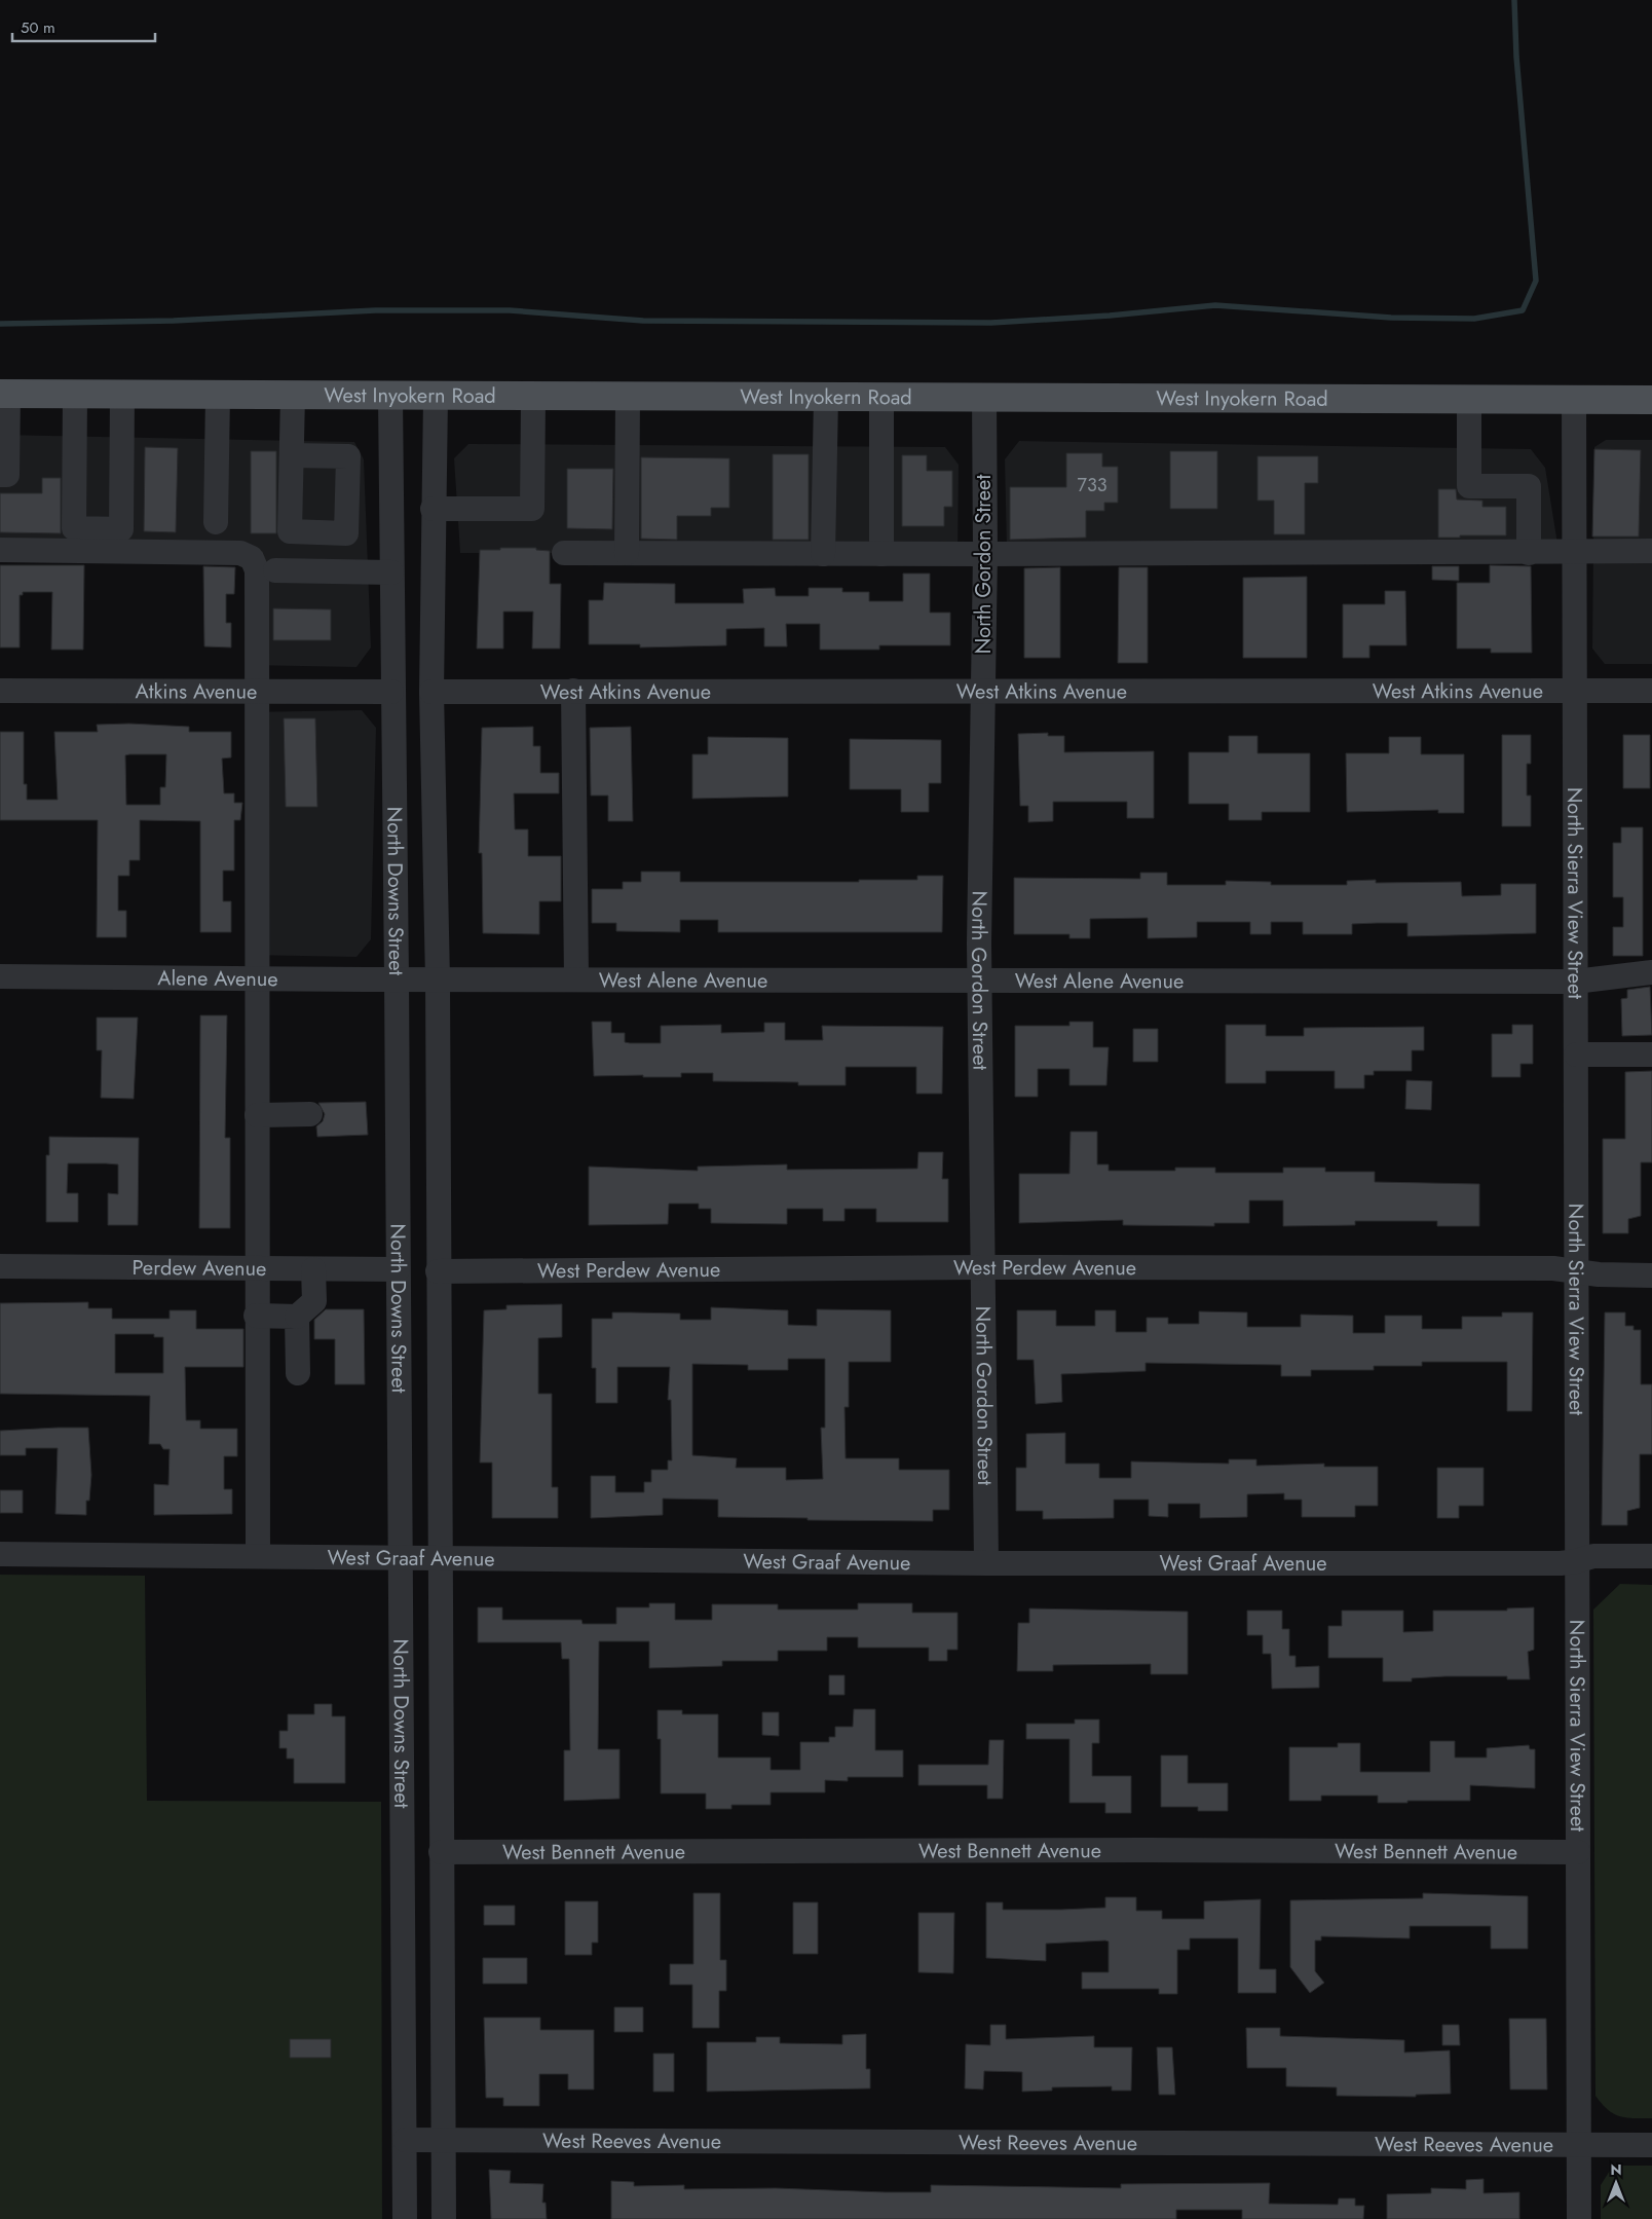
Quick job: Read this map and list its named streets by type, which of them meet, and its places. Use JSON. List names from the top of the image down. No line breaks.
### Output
{"streets":{"main road":["West Inyokern Road"],"street":["North Gordon Street","West Atkins Avenue","Atkins Avenue","North Downs Street","North Sierra View Street","Alene Avenue","West Alene Avenue","Perdew Avenue","West Perdew Avenue","West Graaf Avenue","West Bennett Avenue","West Reeves Avenue"]},"crossings":[["West Inyokern Road","North Gordon Street"],["West Inyokern Road","North Downs Street"],["West Inyokern Road","North Sierra View Street"],["North Gordon Street","West Atkins Avenue"],["North Gordon Street","West Alene Avenue"],["North Gordon Street","West Perdew Avenue"],["North Gordon Street","West Graaf Avenue"],["West Atkins Avenue","North Downs Street"],["West Atkins Avenue","North Sierra View Street"],["Atkins Avenue","North Downs Street"],["North Downs Street","Alene Avenue"],["North Downs Street","West Alene Avenue"],["North Downs Street","Perdew Avenue"],["North Downs Street","West Perdew Avenue"],["North Downs Street","West Graaf Avenue"],["North Downs Street","West Bennett Avenue"],["North Downs Street","West Reeves Avenue"],["North Sierra View Street","West Alene Avenue"],["North Sierra View Street","West Perdew Avenue"],["North Sierra View Street","West Graaf Avenue"],["North Sierra View Street","West Bennett Avenue"],["North Sierra View Street","West Reeves Avenue"],["Alene Avenue","West Alene Avenue"]],"house_numbers":["733"],"scale_bar":"50 m","north":"top"}
